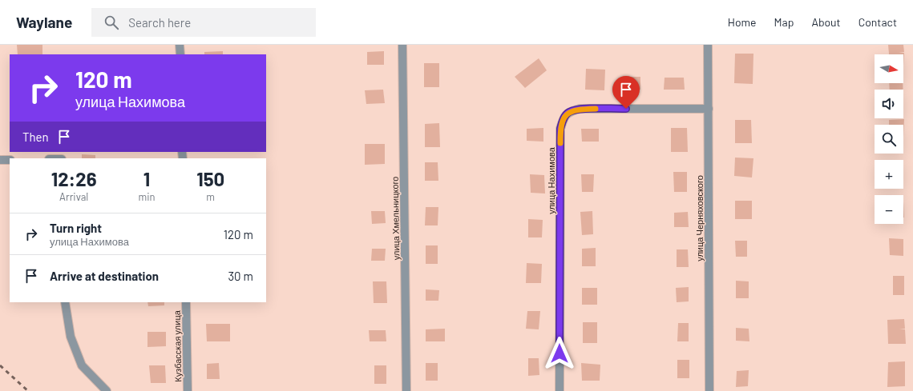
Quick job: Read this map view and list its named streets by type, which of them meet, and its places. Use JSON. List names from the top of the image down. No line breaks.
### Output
{"streets":{"street":["улица Нахимова","улица Хмельницкого","улица Черняховского","Кузбасская улица"]},"crossings":[["улица Нахимова","улица Черняховского"]],"north":"right","page":{"header":"Waylane","search":"Search here","nav":["Home","Map","About","Contact"],"map_buttons":["+","−"],"turn":["120 m","улица Нахимова"],"then":"Then","eta":["12:26","Arrival","1","min","150","m"],"list":[{"name":"Turn right","note":"улица Нахимова","value":"120 m"},{"name":"Arrive at destination","value":"30 m"}]}}
